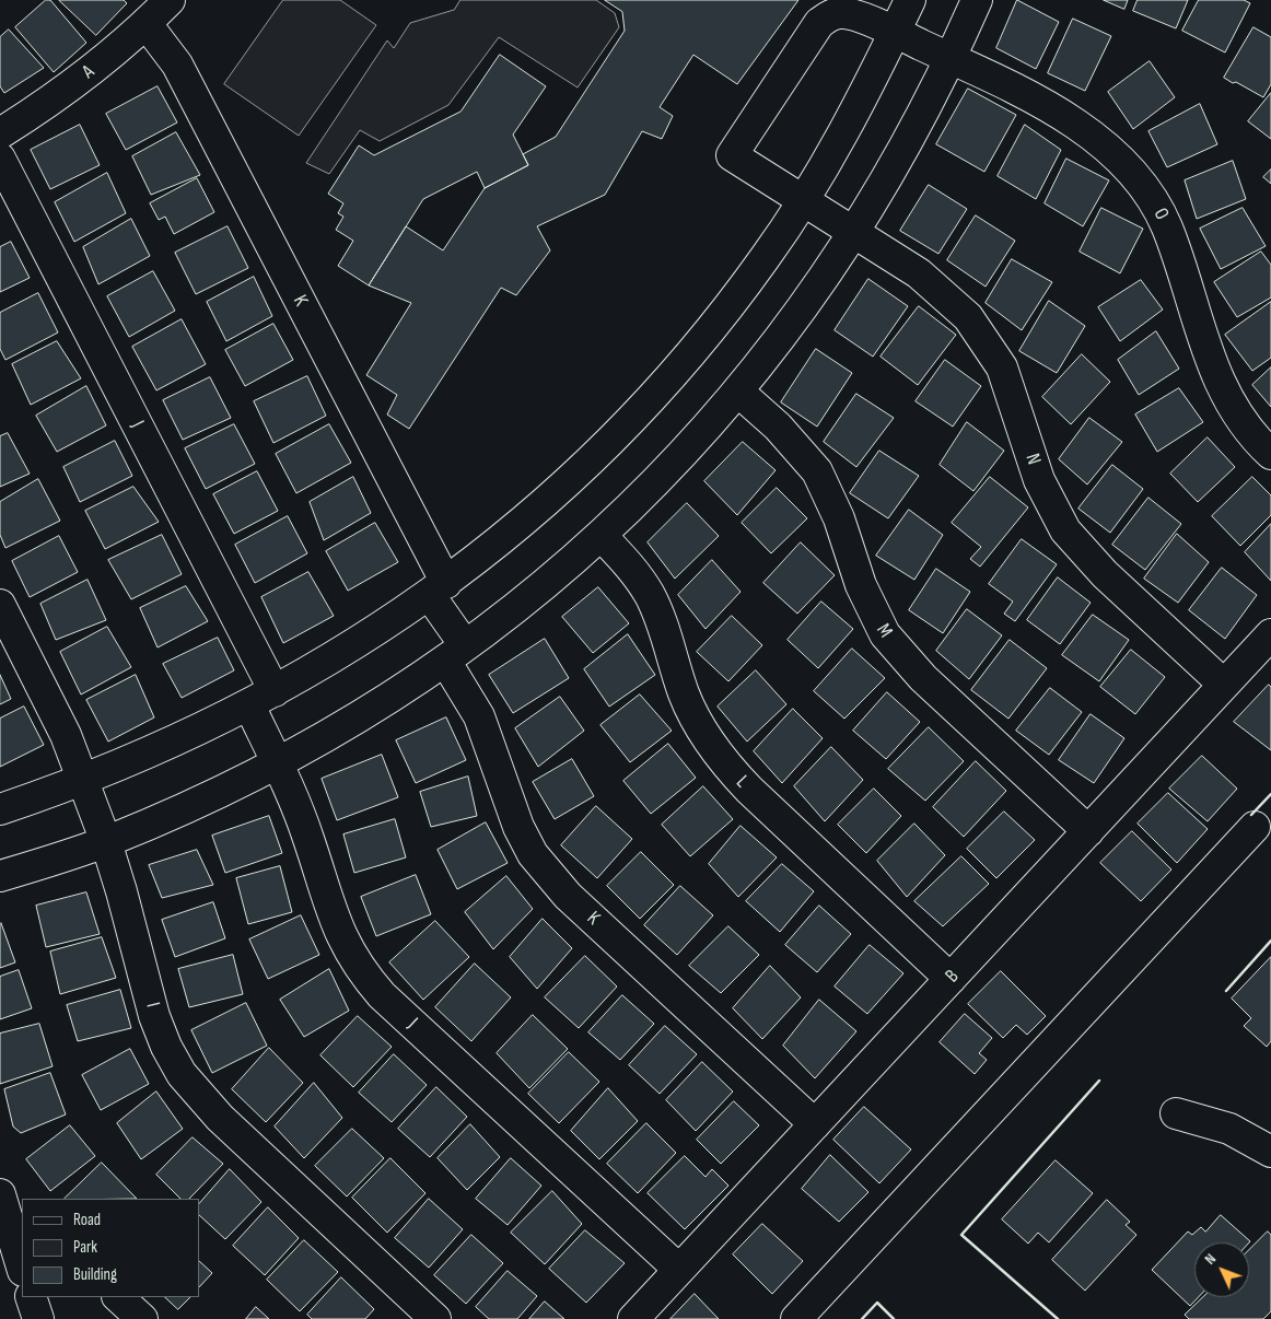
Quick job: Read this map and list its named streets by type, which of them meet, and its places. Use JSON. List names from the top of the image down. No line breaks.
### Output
{"streets":{"street":["A","O","K","J","N","M","L","B","I"]},"crossings":[["A","K"],["O","N"],["K","B"],["J","B"],["N","B"],["M","B"],["L","B"]],"legend":["Road","Park","Building"],"north":"top left"}
